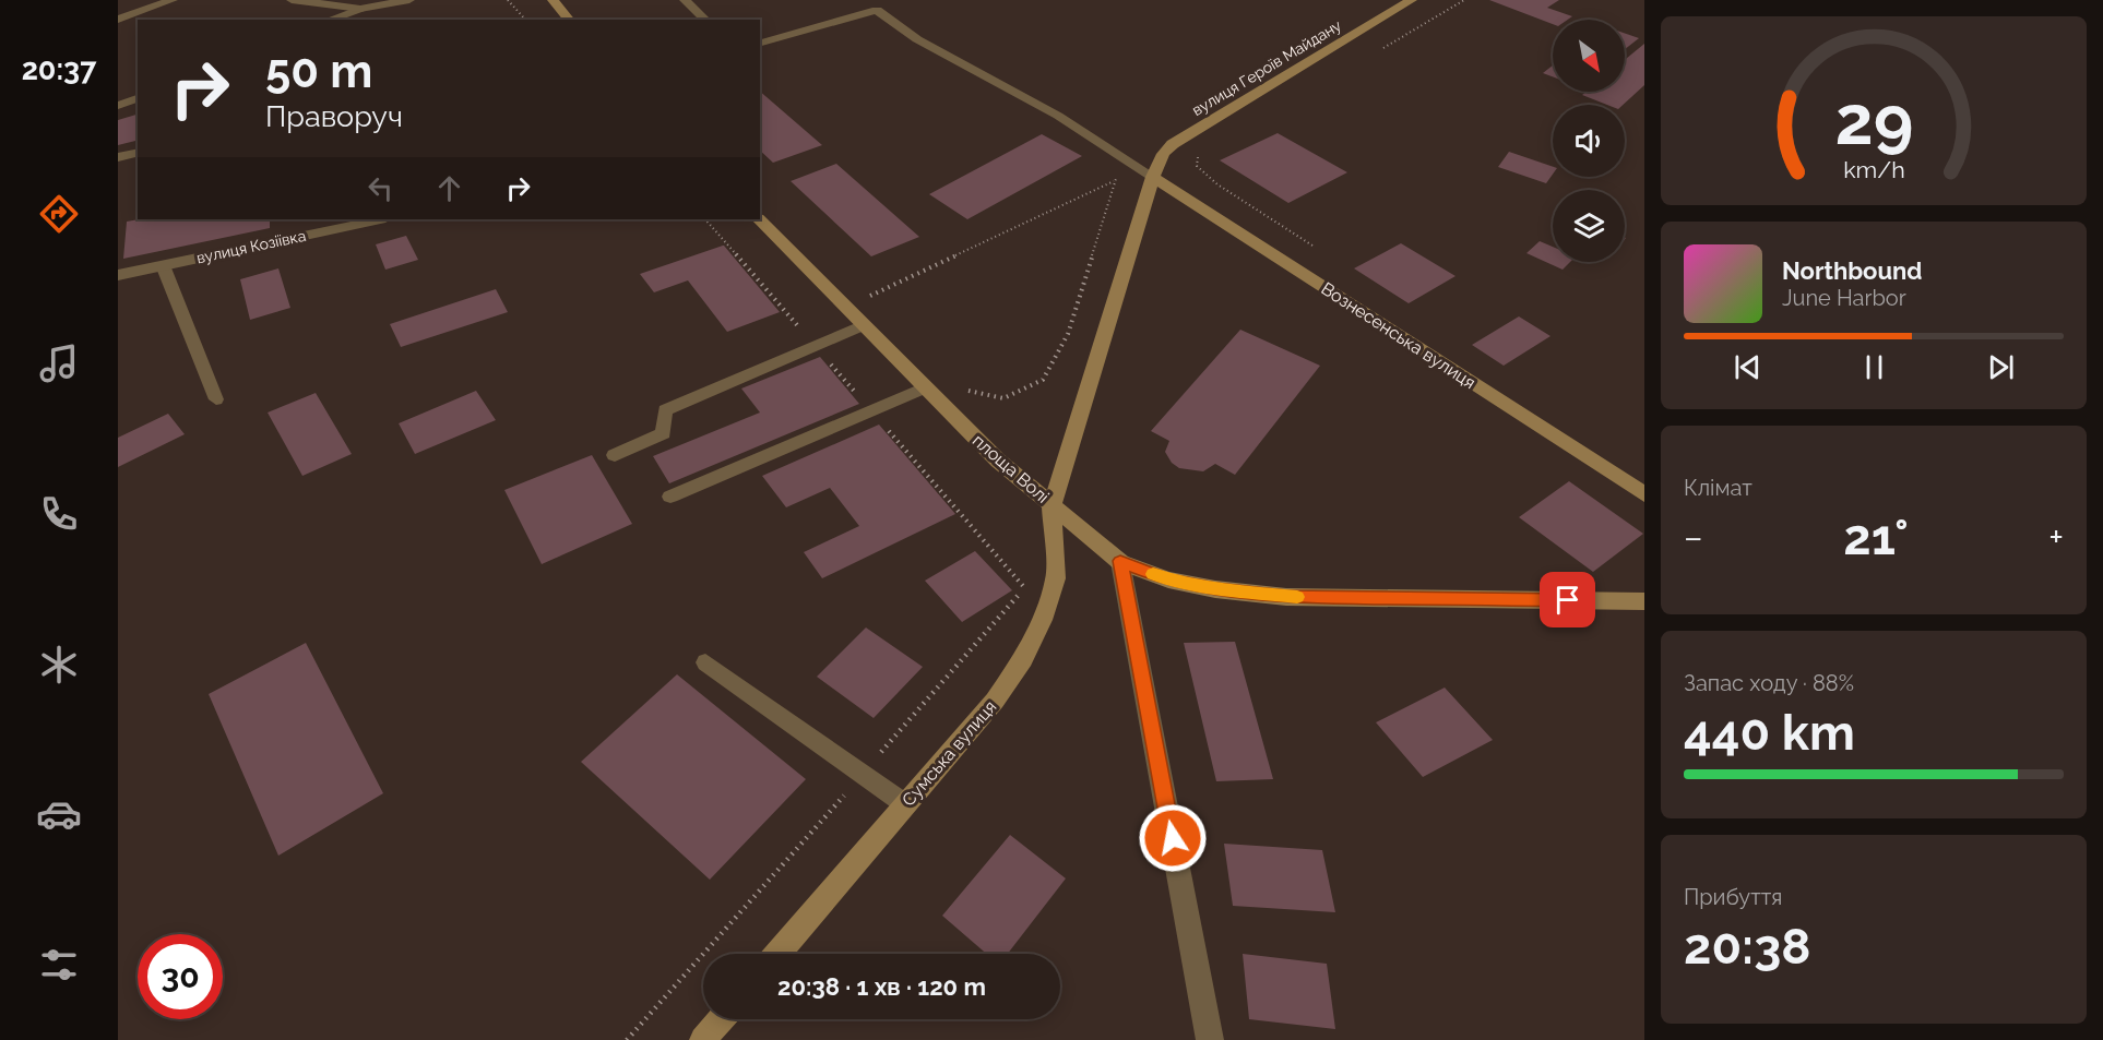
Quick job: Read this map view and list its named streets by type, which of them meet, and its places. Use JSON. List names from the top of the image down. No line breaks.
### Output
{"streets":{"main road":["вулиця Героїв Майдану","Вознесенська вулиця","площа Волі","Сумська вулиця"],"street":["вулиця Козіївка"]},"crossings":[["вулиця Героїв Майдану","Вознесенська вулиця"],["вулиця Героїв Майдану","площа Волі"],["Вознесенська вулиця","площа Волі"],["площа Волі","Сумська вулиця"]],"north":"bottom right","page":{"tabs":"20:37","turn":["50 m","Праворуч"],"song":["Northbound","June Harbor"],"tile":["Клімат",["Запас ходу · 88%","440 km"],["Прибуття","20:38"]],"heat":["−","21°","+"],"limit":"30","trip":"20:38 · 1 хв · 120 m","gauge":["29","km/h"]}}
